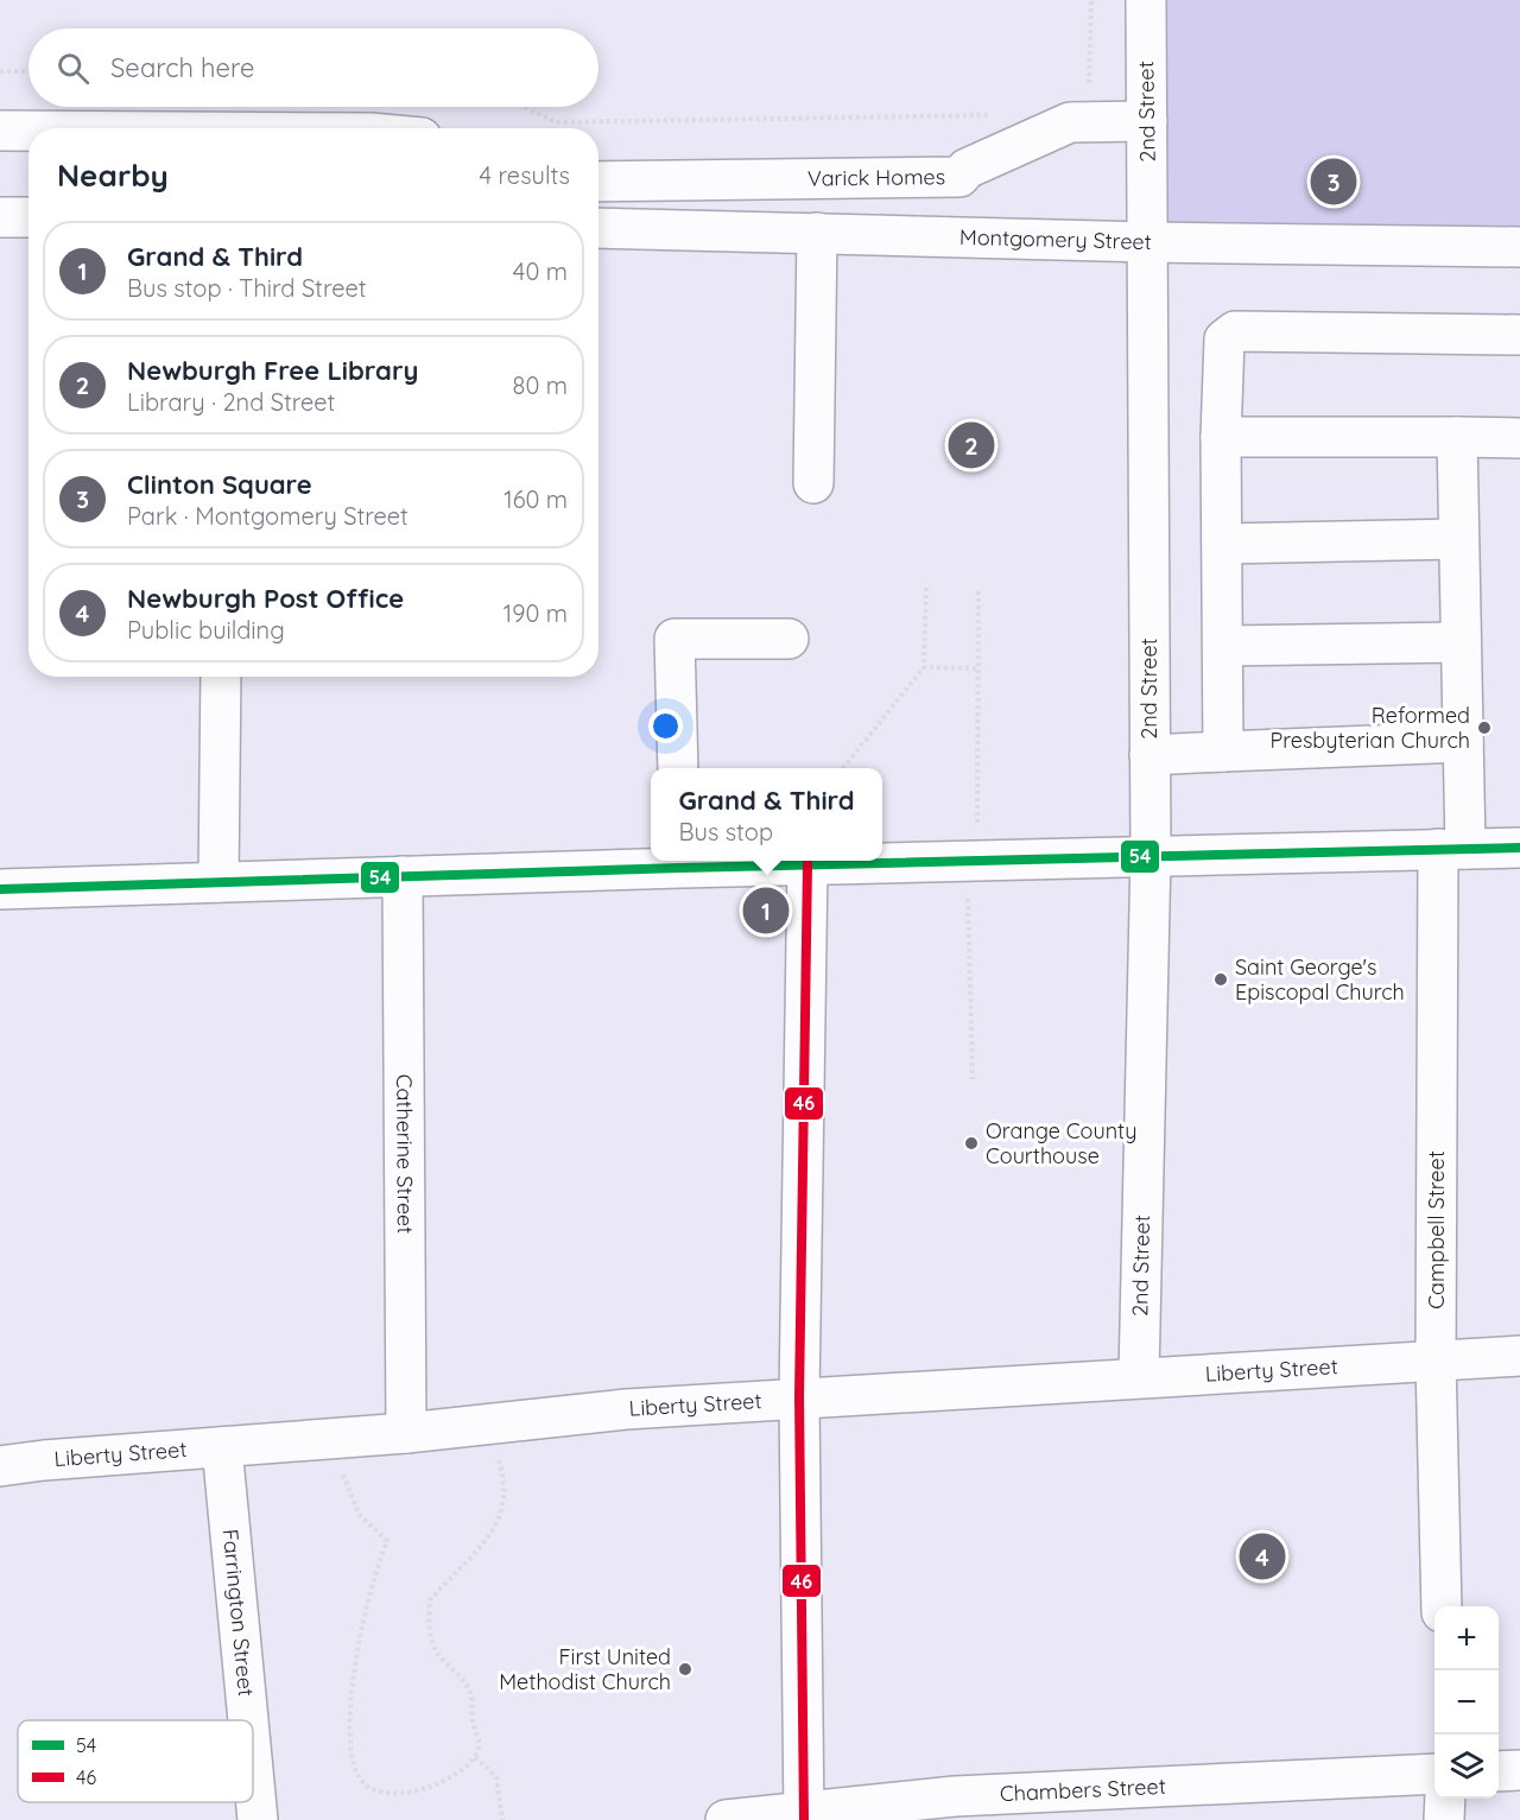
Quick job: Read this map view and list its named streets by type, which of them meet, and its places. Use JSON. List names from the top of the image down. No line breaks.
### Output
{"streets":{"street":["2nd Street","Varick Homes","Montgomery Street","Catherine Street","Campbell Street","Liberty Street","Farrington Street","Chambers Street"]},"crossings":[["2nd Street","Varick Homes"],["2nd Street","Montgomery Street"],["2nd Street","Liberty Street"],["Catherine Street","Liberty Street"],["Campbell Street","Liberty Street"],["Liberty Street","Farrington Street"]],"places":["Reformed Presbyterian Church","Saint George's Episcopal Church","Orange County Courthouse","First United Methodist Church"],"lines":["transit line 54","transit line 46"],"legend":["54","46"],"page":{"search":"Search here","heading":["Nearby","4 results"],"pins":["3","2","1","4"],"list":[{"mark":"1","name":"Grand & Third","note":"Bus stop · Third Street","value":"40 m"},{"mark":"2","name":"Newburgh Free Library","note":"Library · 2nd Street","value":"80 m"},{"mark":"3","name":"Clinton Square","note":"Park · Montgomery Street","value":"160 m"},{"mark":"4","name":"Newburgh Post Office","note":"Public building","value":"190 m"}],"popup":["Grand & Third","Bus stop"],"map_buttons":["+","−"]}}
